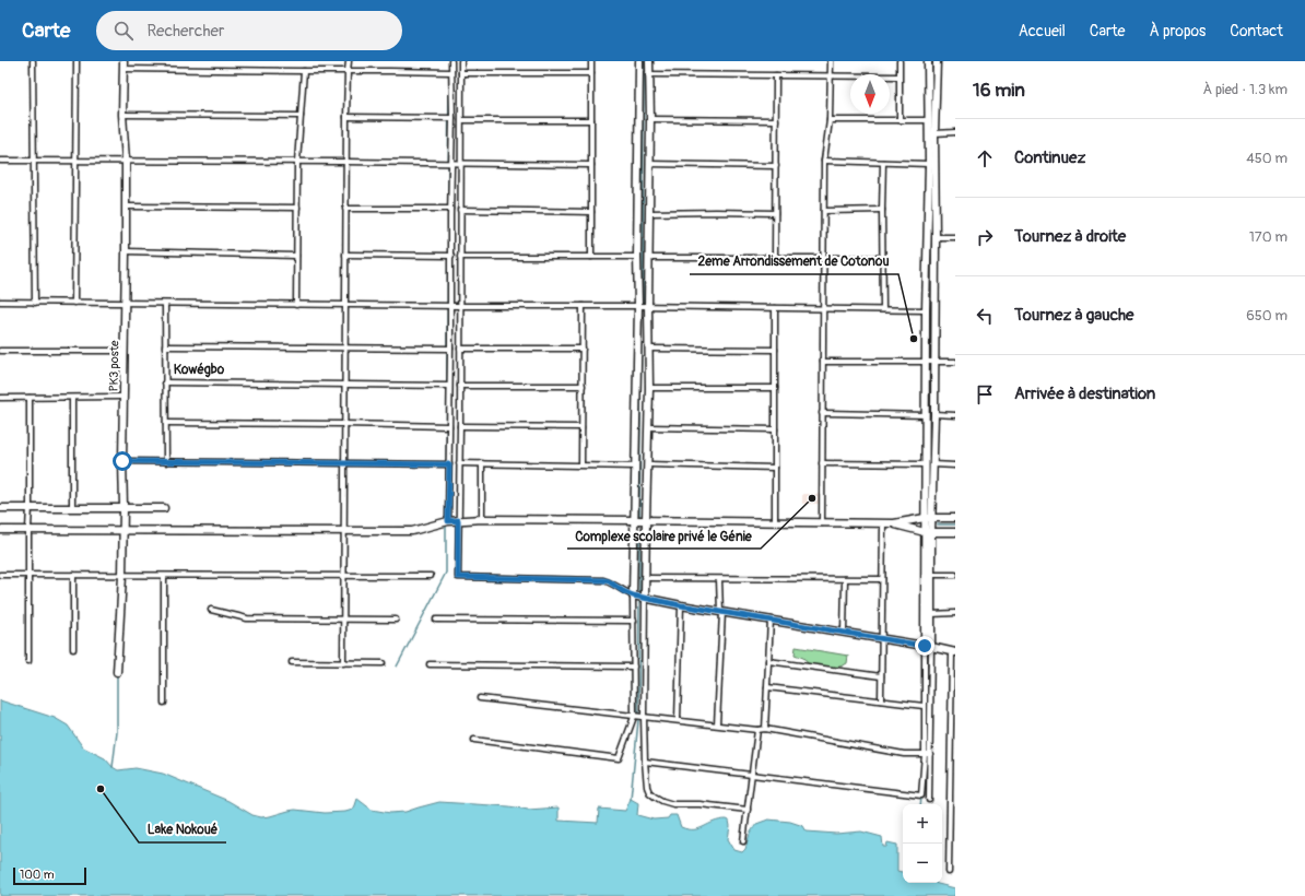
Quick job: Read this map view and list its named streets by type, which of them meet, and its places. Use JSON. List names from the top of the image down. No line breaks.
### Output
{"streets":{"street":["PK3 poste"]},"districts":["Kowégbo"],"places":["2eme Arrondissement de Cotonou","Complexe scolaire privé le Génie","Lake Nokoué"],"scale_bar":"100 m","north":"bottom","page":{"header":"Carte","search":"Rechercher","nav":["Accueil","Carte","À propos","Contact"],"heading":["16 min","À pied · 1.3 km"],"list":[["Continuez","450 m"],["Tournez à droite","170 m"],["Tournez à gauche","650 m"],"Arrivée à destination"],"map_buttons":["+","−"],"scale":"100 m"}}
